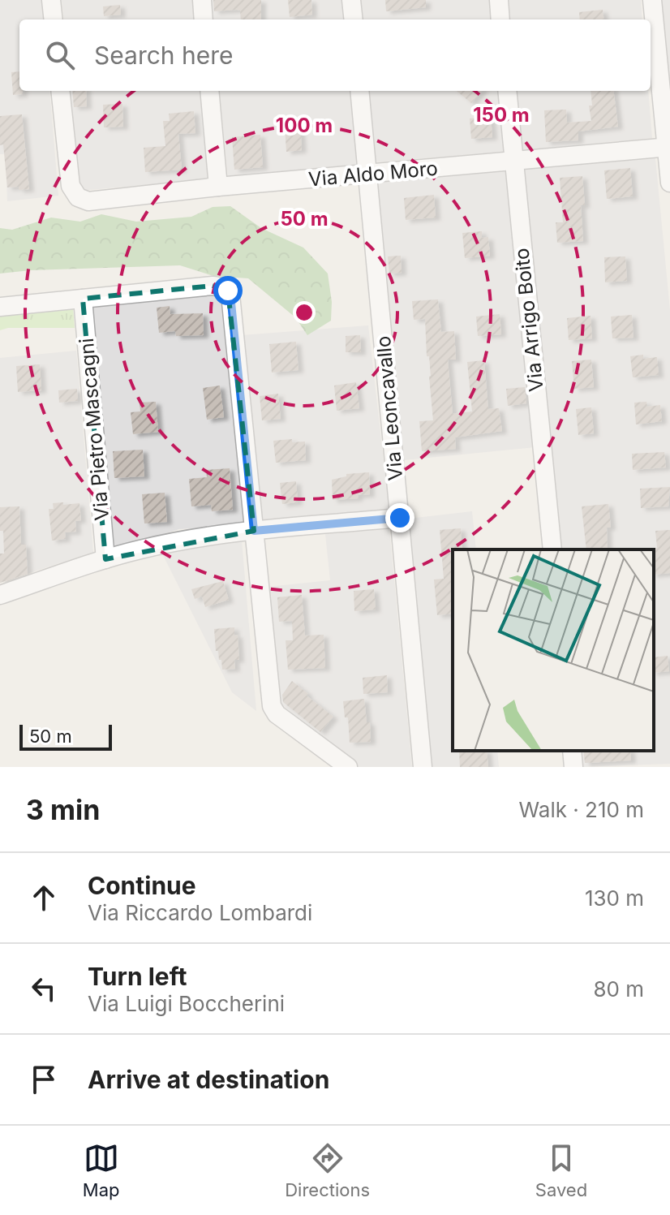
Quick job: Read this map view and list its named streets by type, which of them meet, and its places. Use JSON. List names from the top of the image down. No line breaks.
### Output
{"streets":{"street":["Via Aldo Moro","Via Arrigo Boito","Via Leoncavallo","Via Pietro Mascagni"]},"crossings":[["Via Aldo Moro","Via Arrigo Boito"],["Via Aldo Moro","Via Leoncavallo"]],"scale_bar":"50 m","page":{"search":"Search here","scale":"50 m","heading":["3 min","Walk · 210 m"],"list":[["Continue","Via Riccardo Lombardi","130 m"],["Turn left","Via Luigi Boccherini","80 m"],"Arrive at destination"],"nav":["Map","Directions","Saved"]},"rings":["150 m","100 m","50 m"]}
